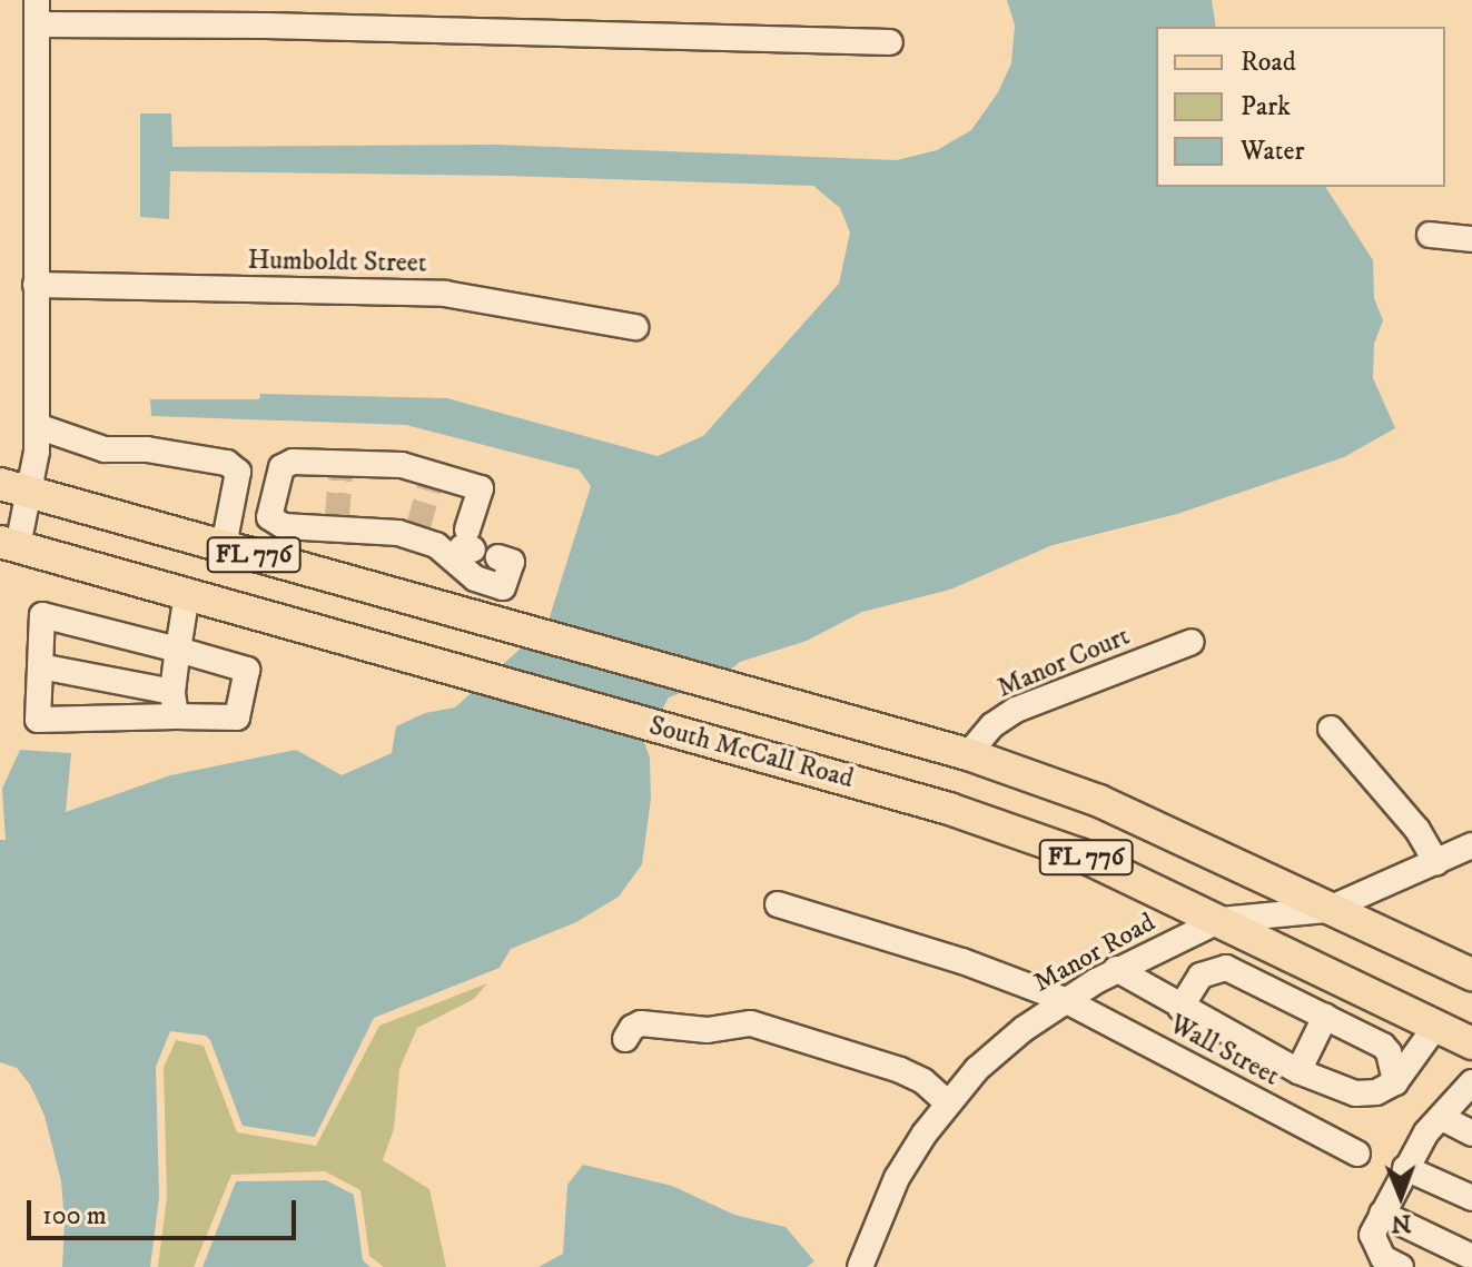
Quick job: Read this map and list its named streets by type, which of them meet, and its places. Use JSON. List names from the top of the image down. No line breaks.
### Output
{"streets":{"main road":["FL 776","South McCall Road"],"street":["Humboldt Street","Manor Court","Manor Road","Wall Street"]},"crossings":[["Manor Court","South McCall Road"],["South McCall Road","Manor Road"],["Manor Road","Wall Street"]],"legend":["Road","Park","Water"],"scale_bar":"100 m","north":"bottom"}
